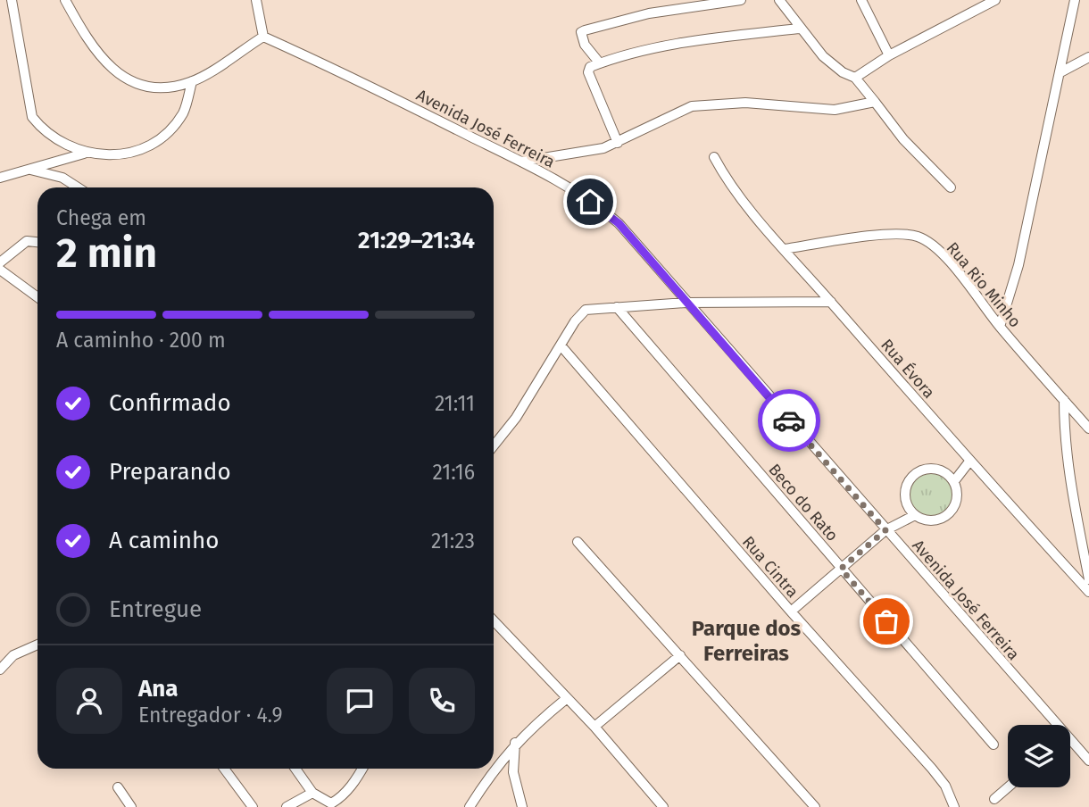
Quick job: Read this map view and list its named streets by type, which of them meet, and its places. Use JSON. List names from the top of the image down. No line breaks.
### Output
{"streets":{"street":["Avenida José Ferreira","Rua Rio Minho","Rua Évora","Beco do Rato","Rua Cintra"]},"crossings":[["Rua Rio Minho","Rua Évora"]],"districts":["Parque dos Ferreiras"],"page":{"heading":["2 min","Chega em","21:29–21:34"],"panel":["Ana","Entregador · 4.9"],"bar":"A caminho · 200 m","list":[["Confirmado","21:11"],["Preparando","21:16"],["A caminho","21:23"],"Entregue"]}}
